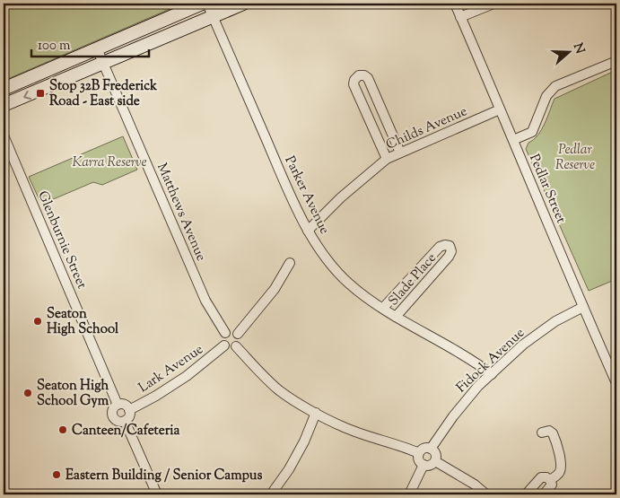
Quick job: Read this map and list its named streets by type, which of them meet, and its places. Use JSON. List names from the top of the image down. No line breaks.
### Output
{"streets":{"street":["Childs Avenue","Pedlar Street","Parker Avenue","Matthews Avenue","Glenburnie Street","Slade Place","Fidock Avenue","Lark Avenue"]},"crossings":[["Childs Avenue","Pedlar Street"],["Childs Avenue","Parker Avenue"],["Pedlar Street","Fidock Avenue"],["Parker Avenue","Slade Place"],["Parker Avenue","Fidock Avenue"],["Matthews Avenue","Lark Avenue"],["Glenburnie Street","Lark Avenue"]],"parks":["Pedlar Reserve","Karra Reserve"],"places":{"transit":["Stop 32B Frederick Road - East side"],"other":["Seaton High School","Seaton High School Gym","Canteen/Cafeteria","Eastern Building / Senior Campus"]},"scale_bar":"100 m","north":"right"}
